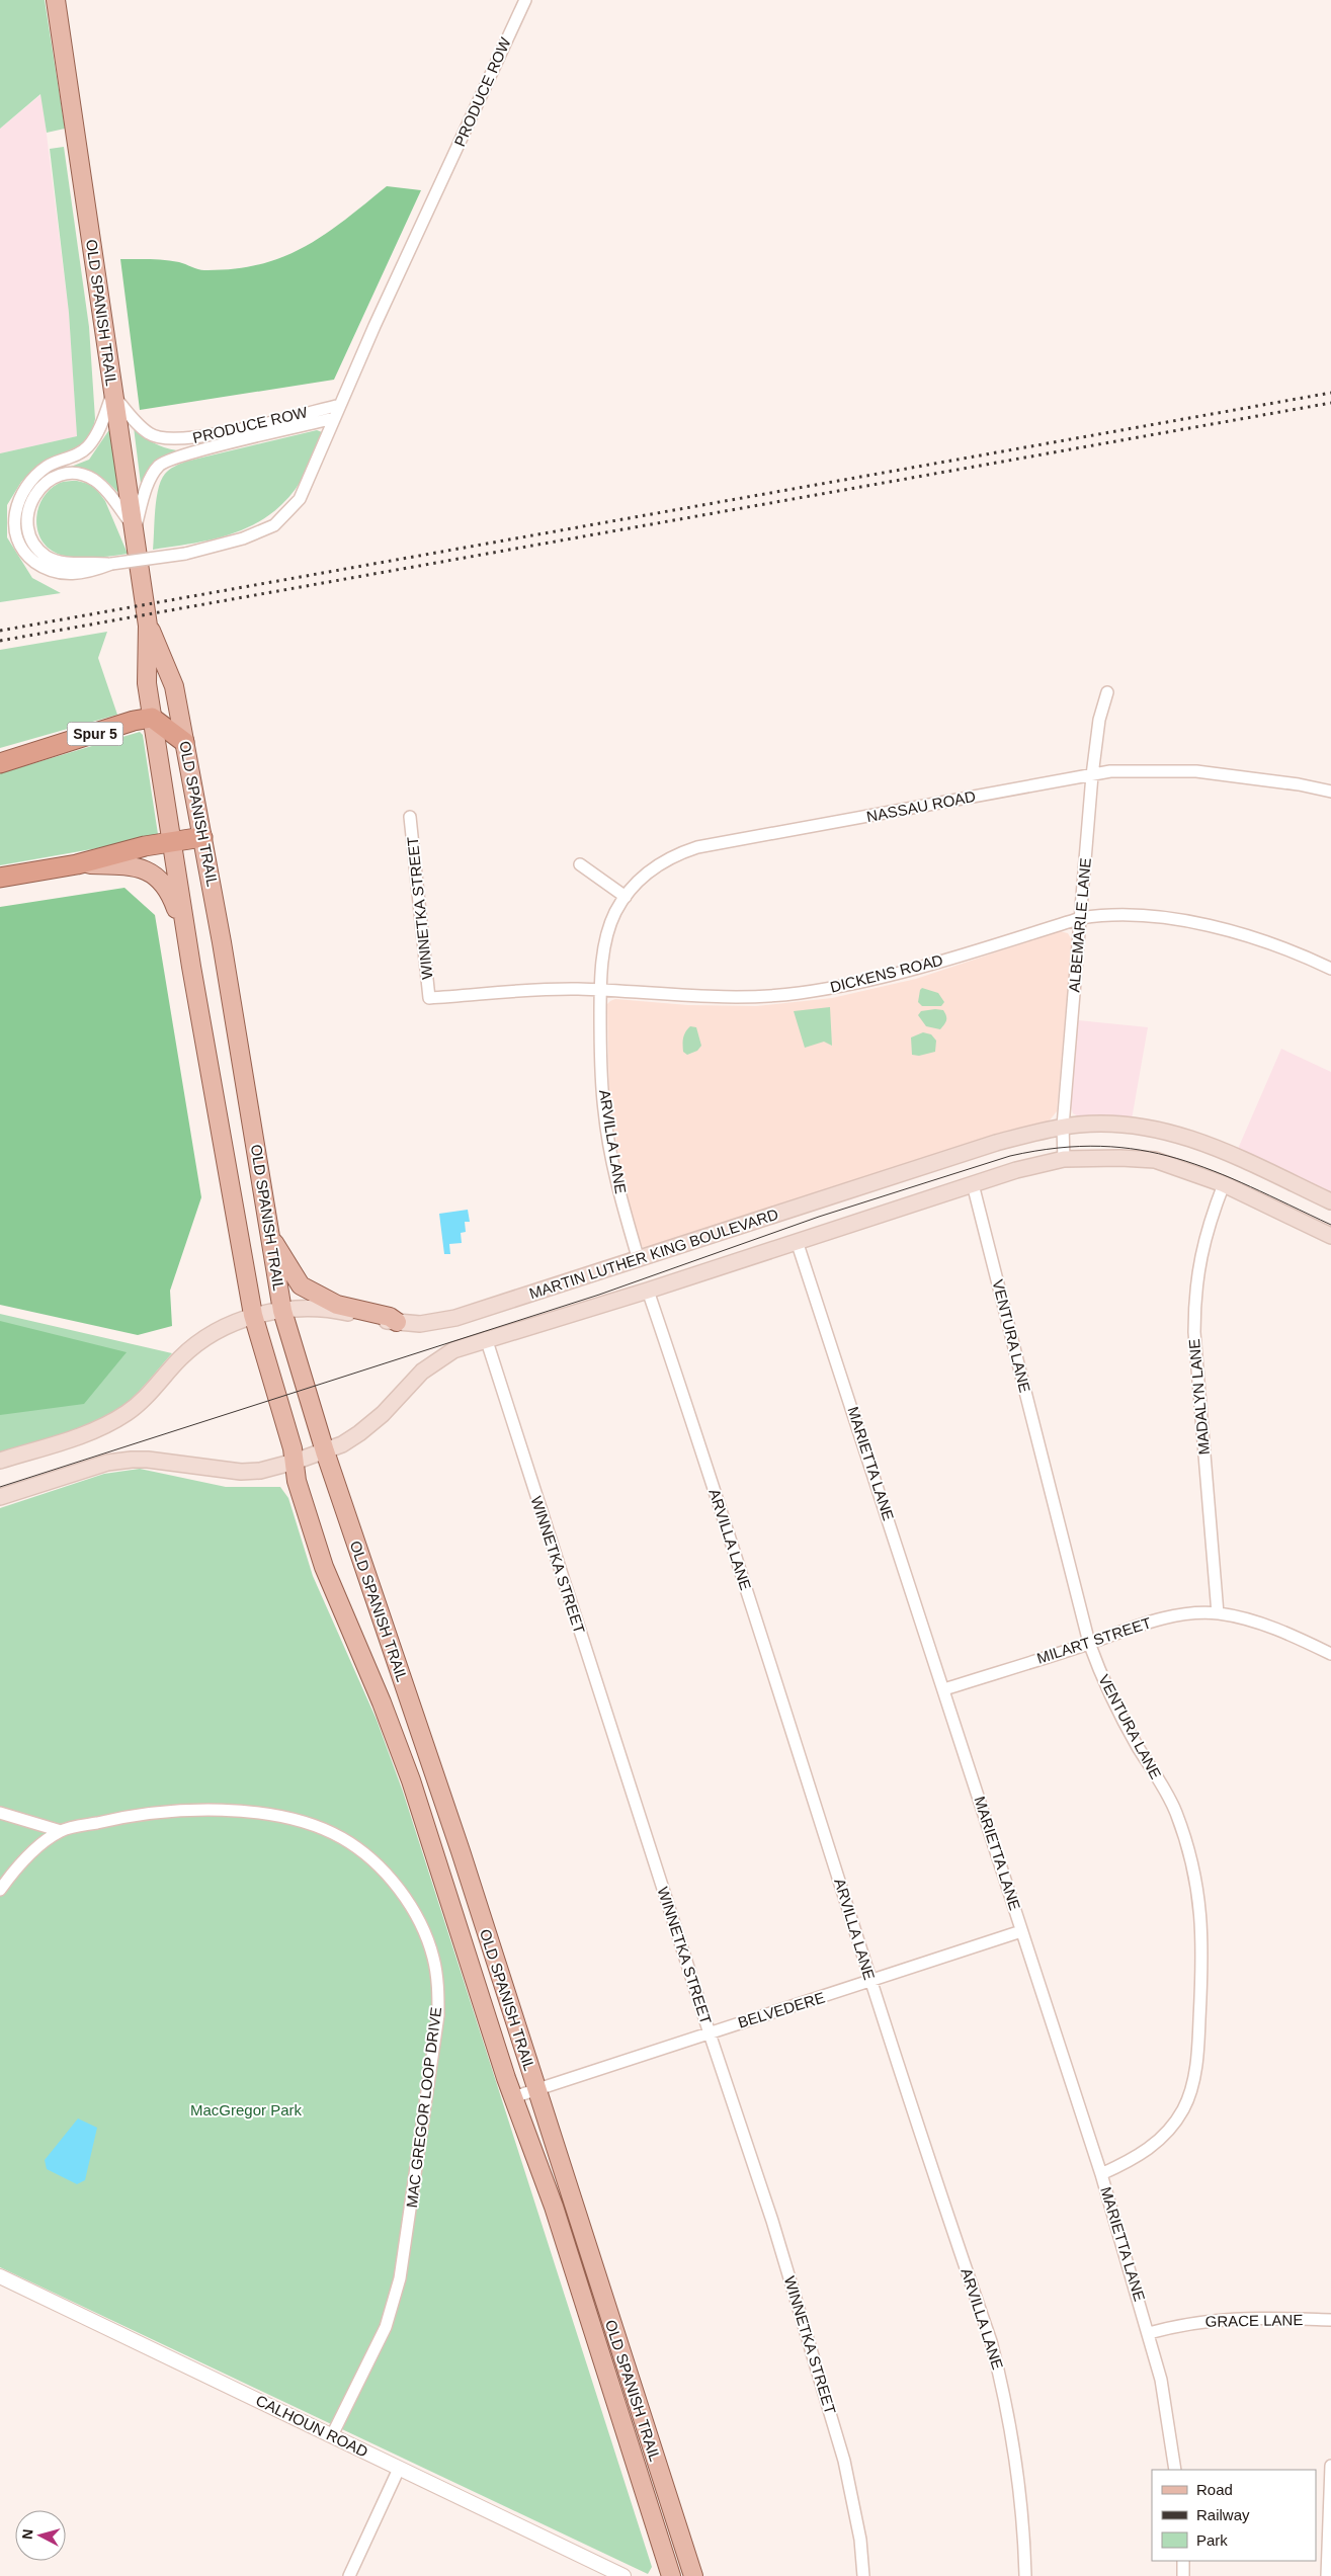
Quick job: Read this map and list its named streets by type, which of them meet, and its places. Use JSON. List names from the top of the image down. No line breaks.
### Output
{"streets":{"highway":["Spur 5"],"main road":["OLD SPANISH TRAIL","MARTIN LUTHER KING BOULEVARD"],"street":["PRODUCE ROW","NASSAU ROAD","WINNETKA STREET","ALBEMARLE LANE","DICKENS ROAD","ARVILLA LANE","VENTURA LANE","MADALYN LANE","MARIETTA LANE","MILART STREET","BELVEDERE","MAC GREGOR LOOP DRIVE","GRACE LANE","CALHOUN ROAD"]},"crossings":[["PRODUCE ROW","OLD SPANISH TRAIL"],["OLD SPANISH TRAIL","Spur 5"],["OLD SPANISH TRAIL","MARTIN LUTHER KING BOULEVARD"],["OLD SPANISH TRAIL","BELVEDERE"],["NASSAU ROAD","ALBEMARLE LANE"],["NASSAU ROAD","DICKENS ROAD"],["NASSAU ROAD","ARVILLA LANE"],["WINNETKA STREET","DICKENS ROAD"],["WINNETKA STREET","MARTIN LUTHER KING BOULEVARD"],["WINNETKA STREET","BELVEDERE"],["ALBEMARLE LANE","DICKENS ROAD"],["ALBEMARLE LANE","MARTIN LUTHER KING BOULEVARD"],["DICKENS ROAD","ARVILLA LANE"],["ARVILLA LANE","MARTIN LUTHER KING BOULEVARD"],["ARVILLA LANE","BELVEDERE"],["MARTIN LUTHER KING BOULEVARD","VENTURA LANE"],["MARTIN LUTHER KING BOULEVARD","MADALYN LANE"],["MARTIN LUTHER KING BOULEVARD","MARIETTA LANE"],["VENTURA LANE","MARIETTA LANE"],["VENTURA LANE","MILART STREET"],["MADALYN LANE","MILART STREET"],["MARIETTA LANE","MILART STREET"],["MARIETTA LANE","BELVEDERE"],["MARIETTA LANE","GRACE LANE"],["MAC GREGOR LOOP DRIVE","CALHOUN ROAD"]],"parks":["MacGregor Park"],"legend":["Road","Railway","Park"],"north":"left"}
